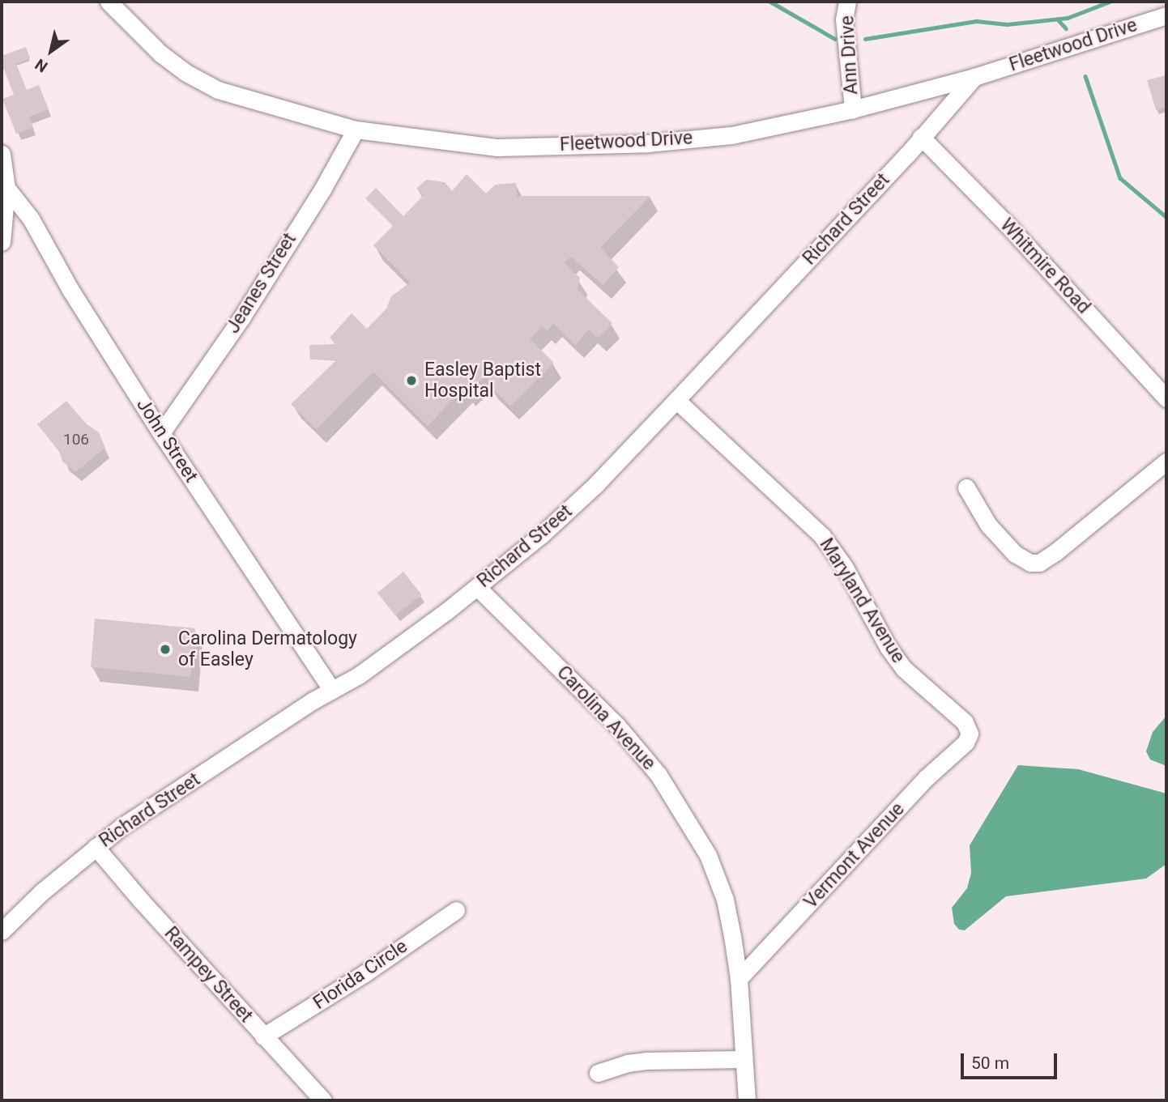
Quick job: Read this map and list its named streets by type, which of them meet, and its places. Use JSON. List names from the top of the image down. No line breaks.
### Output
{"streets":{"street":["Fleetwood Drive","Ann Drive","Richard Street","Whitmire Road","Jeanes Street","John Street","Maryland Avenue","Carolina Avenue","Vermont Avenue","Rampey Street","Florida Circle"]},"crossings":[["Fleetwood Drive","Ann Drive"],["Fleetwood Drive","Richard Street"],["Fleetwood Drive","Jeanes Street"],["Richard Street","Whitmire Road"],["Richard Street","John Street"],["Richard Street","Maryland Avenue"],["Richard Street","Carolina Avenue"],["Richard Street","Rampey Street"],["Jeanes Street","John Street"],["Maryland Avenue","Vermont Avenue"],["Carolina Avenue","Vermont Avenue"],["Rampey Street","Florida Circle"]],"places":["Easley Baptist Hospital","Carolina Dermatology of Easley"],"house_numbers":["106"],"scale_bar":"50 m","north":"bottom left"}
